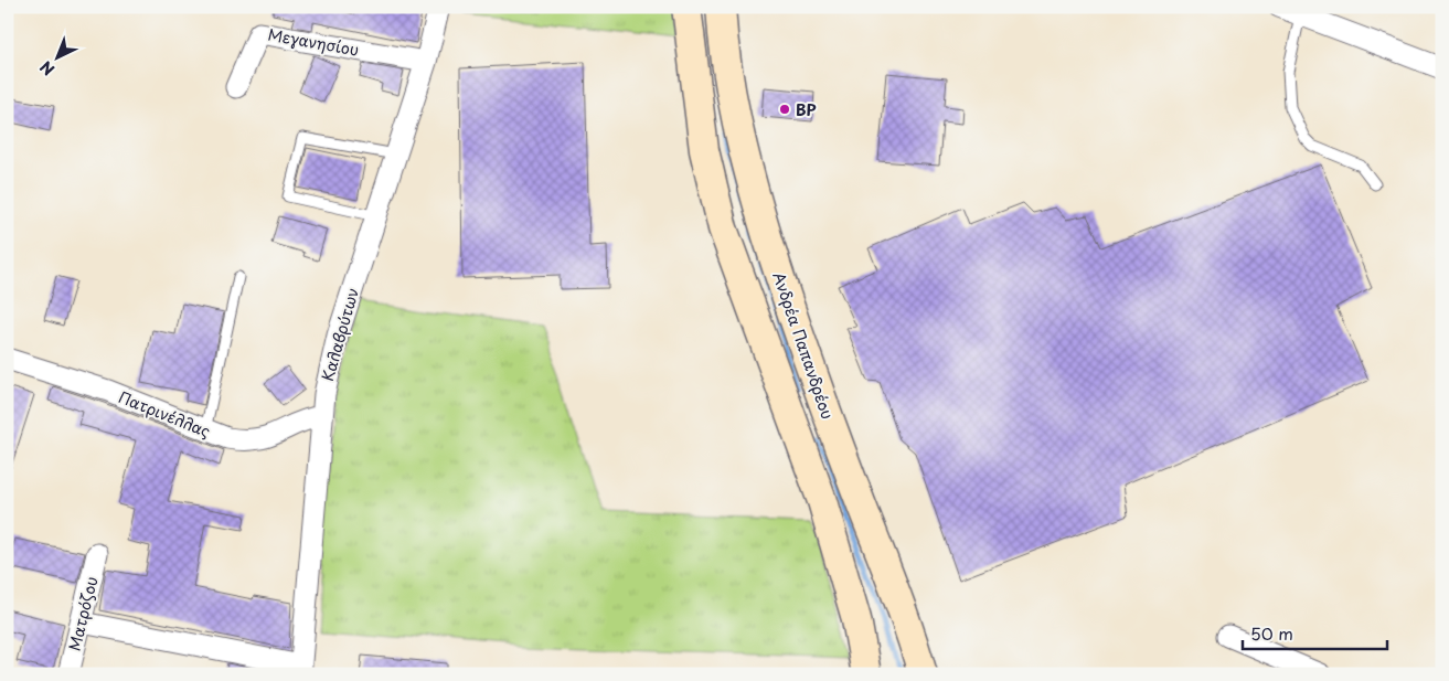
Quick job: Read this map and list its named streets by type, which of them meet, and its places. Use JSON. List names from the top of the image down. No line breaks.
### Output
{"streets":{"main road":["Ανδρέα Παπανδρέου"],"street":["Μεγανησίου","Καλαβρύτων","Πατρινέλλας","Ματρόζου"]},"crossings":[["Μεγανησίου","Καλαβρύτων"],["Καλαβρύτων","Πατρινέλλας"]],"places":["BP"],"scale_bar":"50 m","north":"bottom left"}
